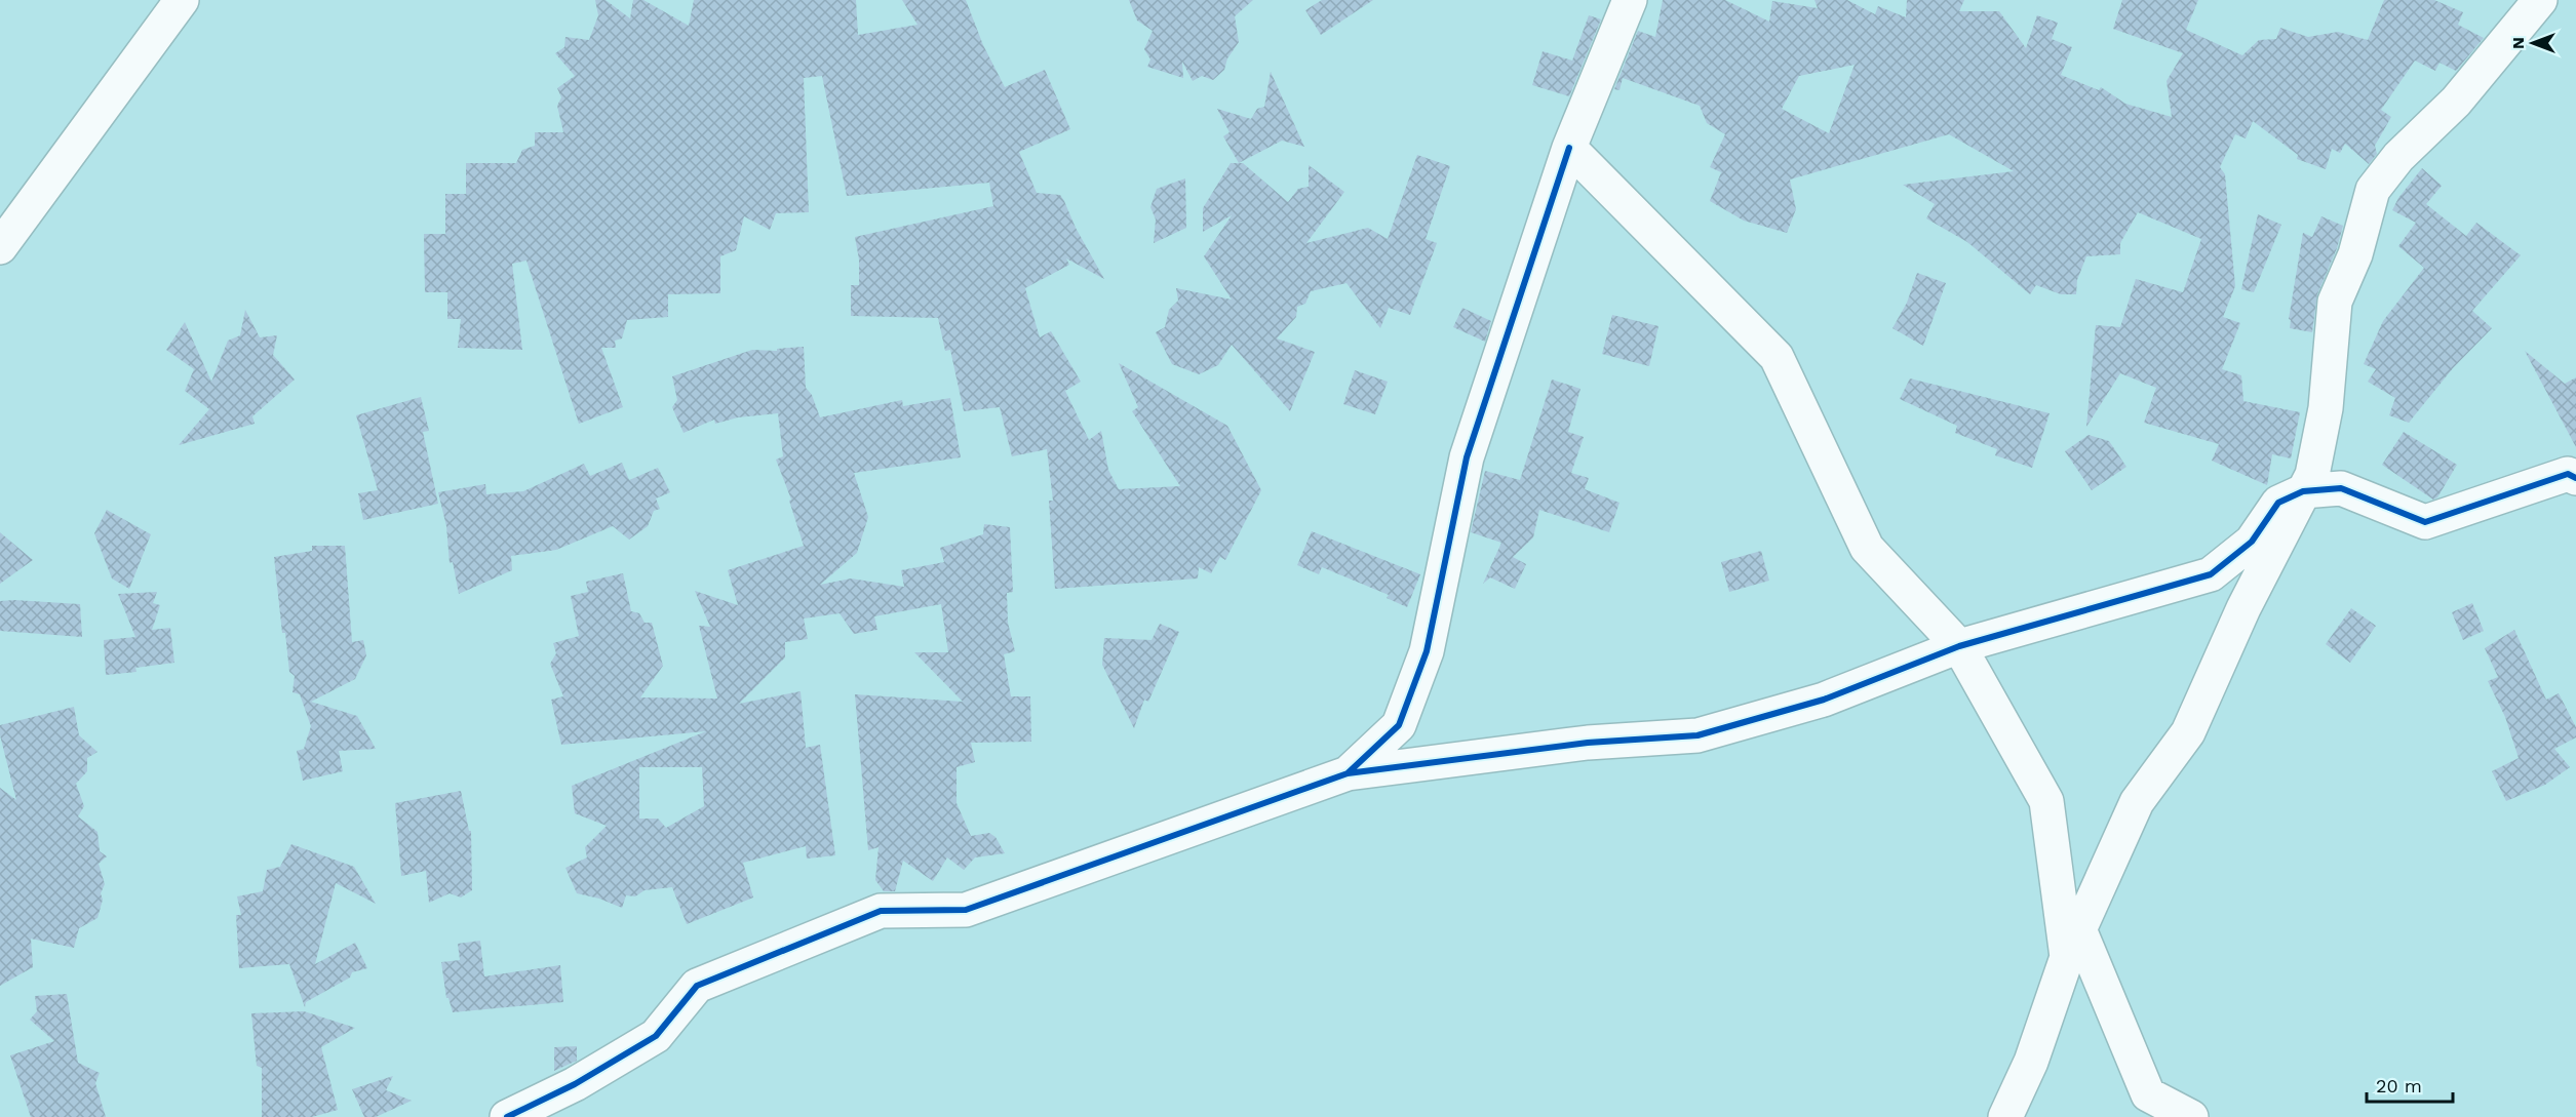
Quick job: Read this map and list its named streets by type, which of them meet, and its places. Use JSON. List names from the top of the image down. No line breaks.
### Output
{"scale_bar":"20 m","north":"left"}
